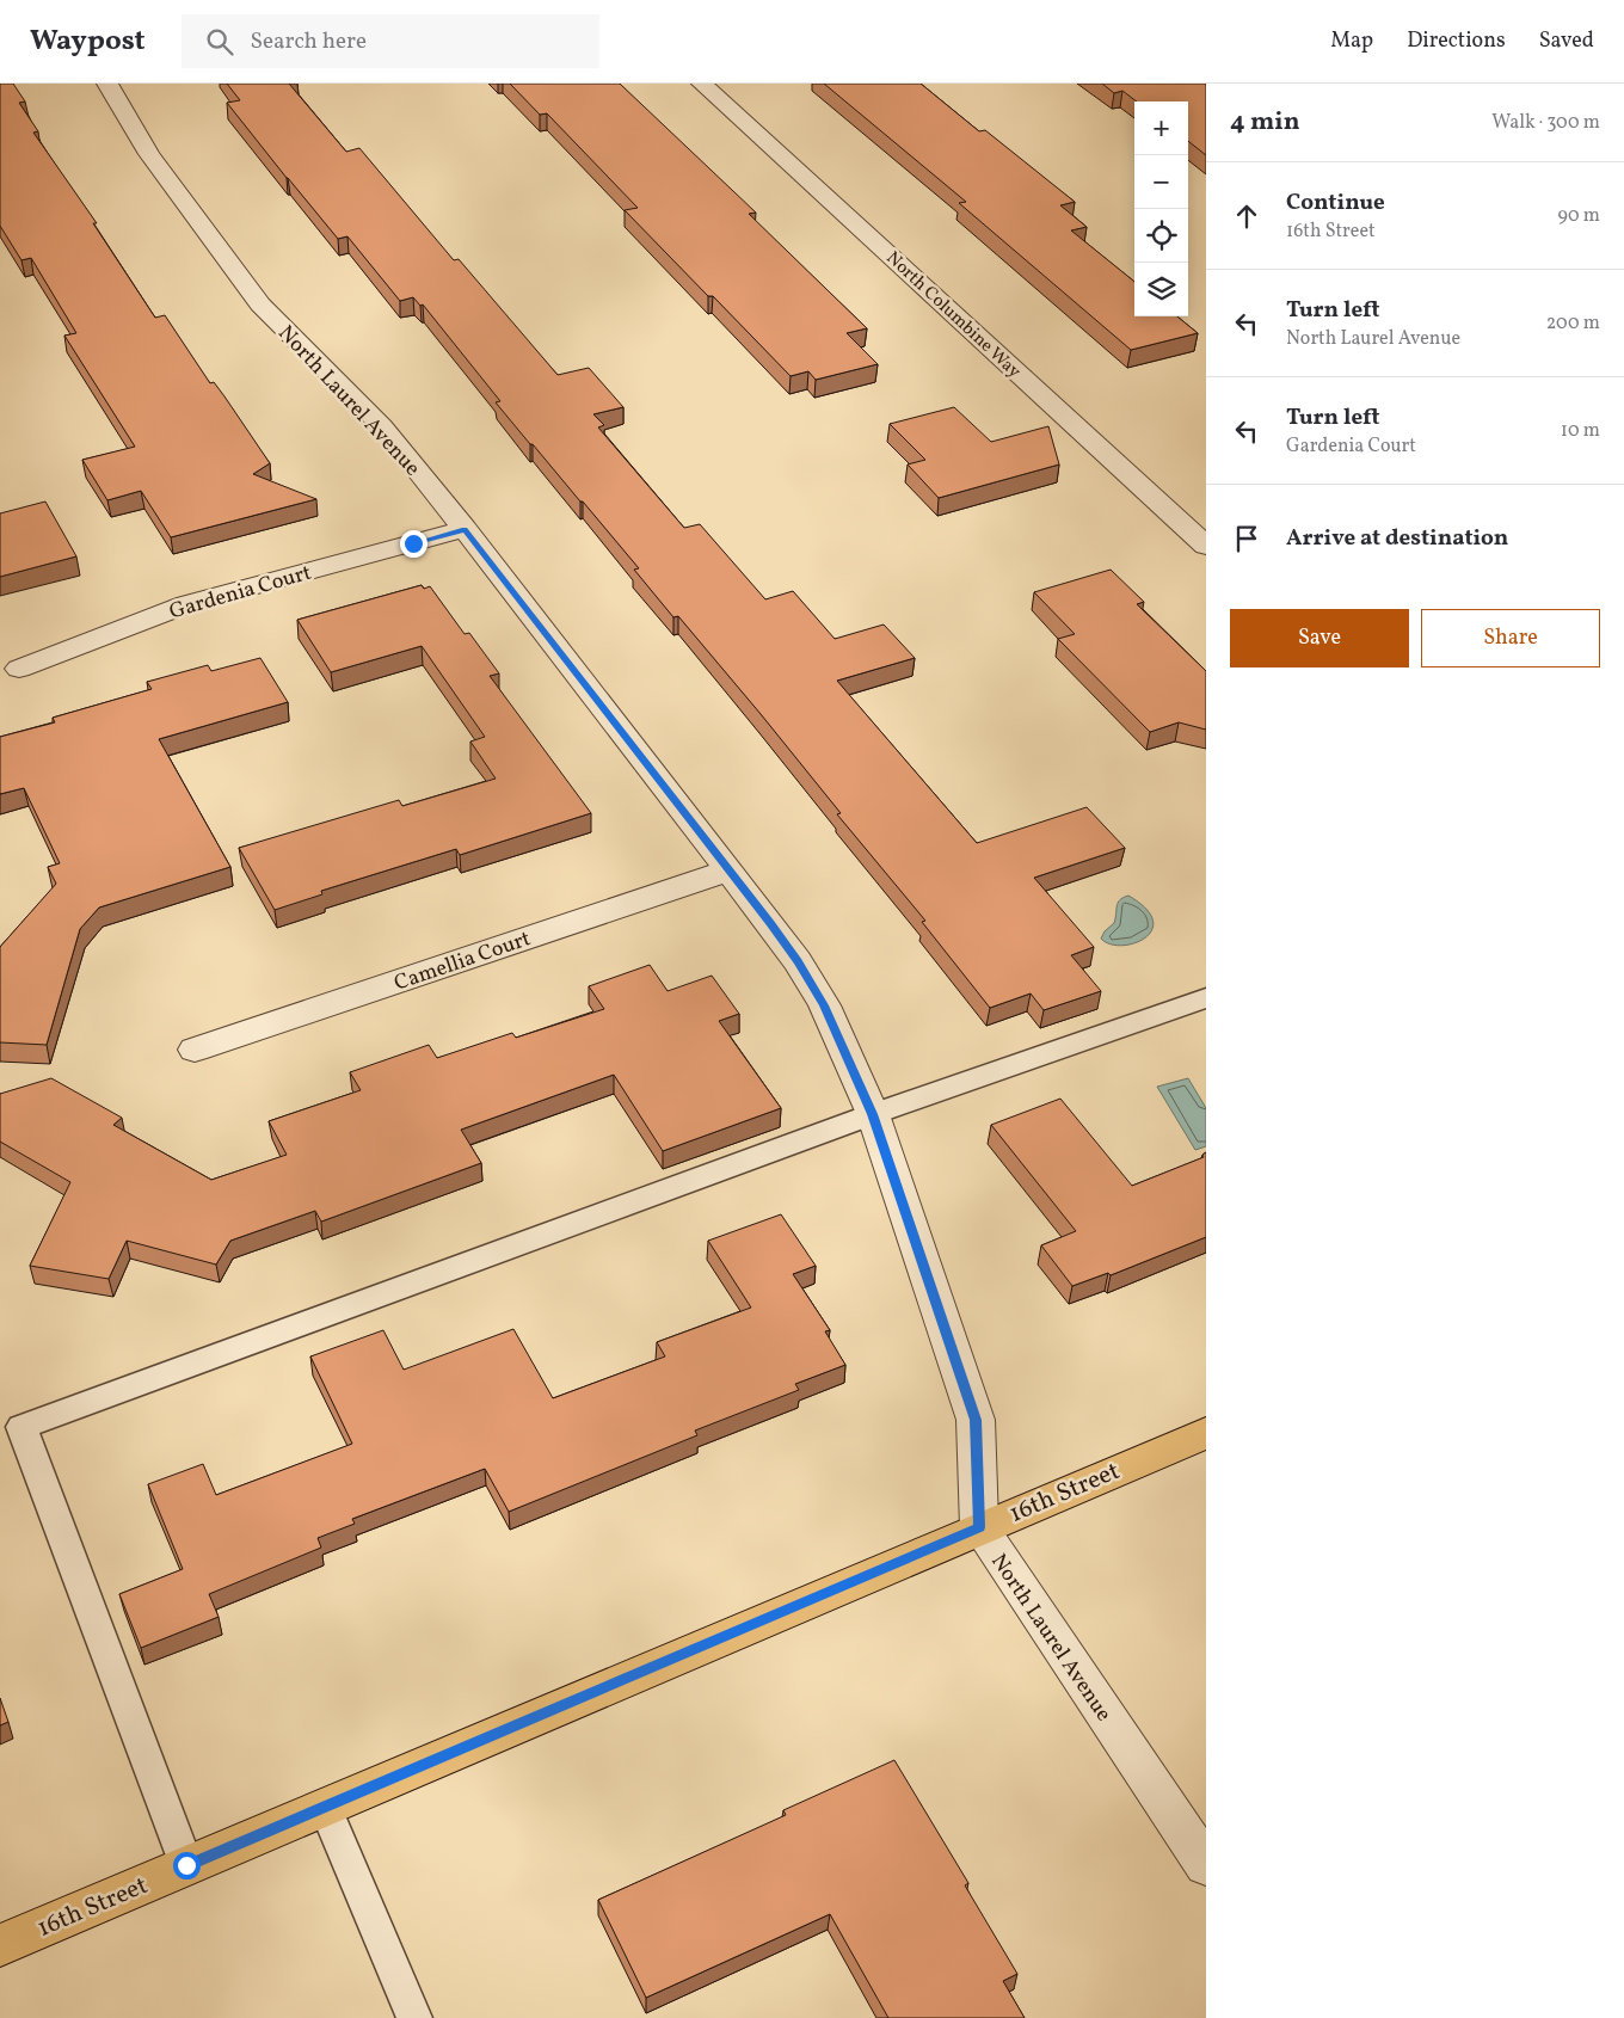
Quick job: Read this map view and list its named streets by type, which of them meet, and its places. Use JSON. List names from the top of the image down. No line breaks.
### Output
{"streets":{"main road":["16th Street"],"street":["North Columbine Way","North Laurel Avenue","Gardenia Court","Camellia Court"]},"crossings":[["North Laurel Avenue","Gardenia Court"],["North Laurel Avenue","Camellia Court"],["North Laurel Avenue","16th Street"]],"page":{"header":"Waypost","search":"Search here","nav":["Map","Directions","Saved"],"heading":["4 min","Walk · 300 m"],"map_buttons":["+","−"],"list":[["Continue","16th Street","90 m"],["Turn left","North Laurel Avenue","200 m"],["Turn left","Gardenia Court","10 m"],"Arrive at destination"],"buttons":["Save","Share"]}}
